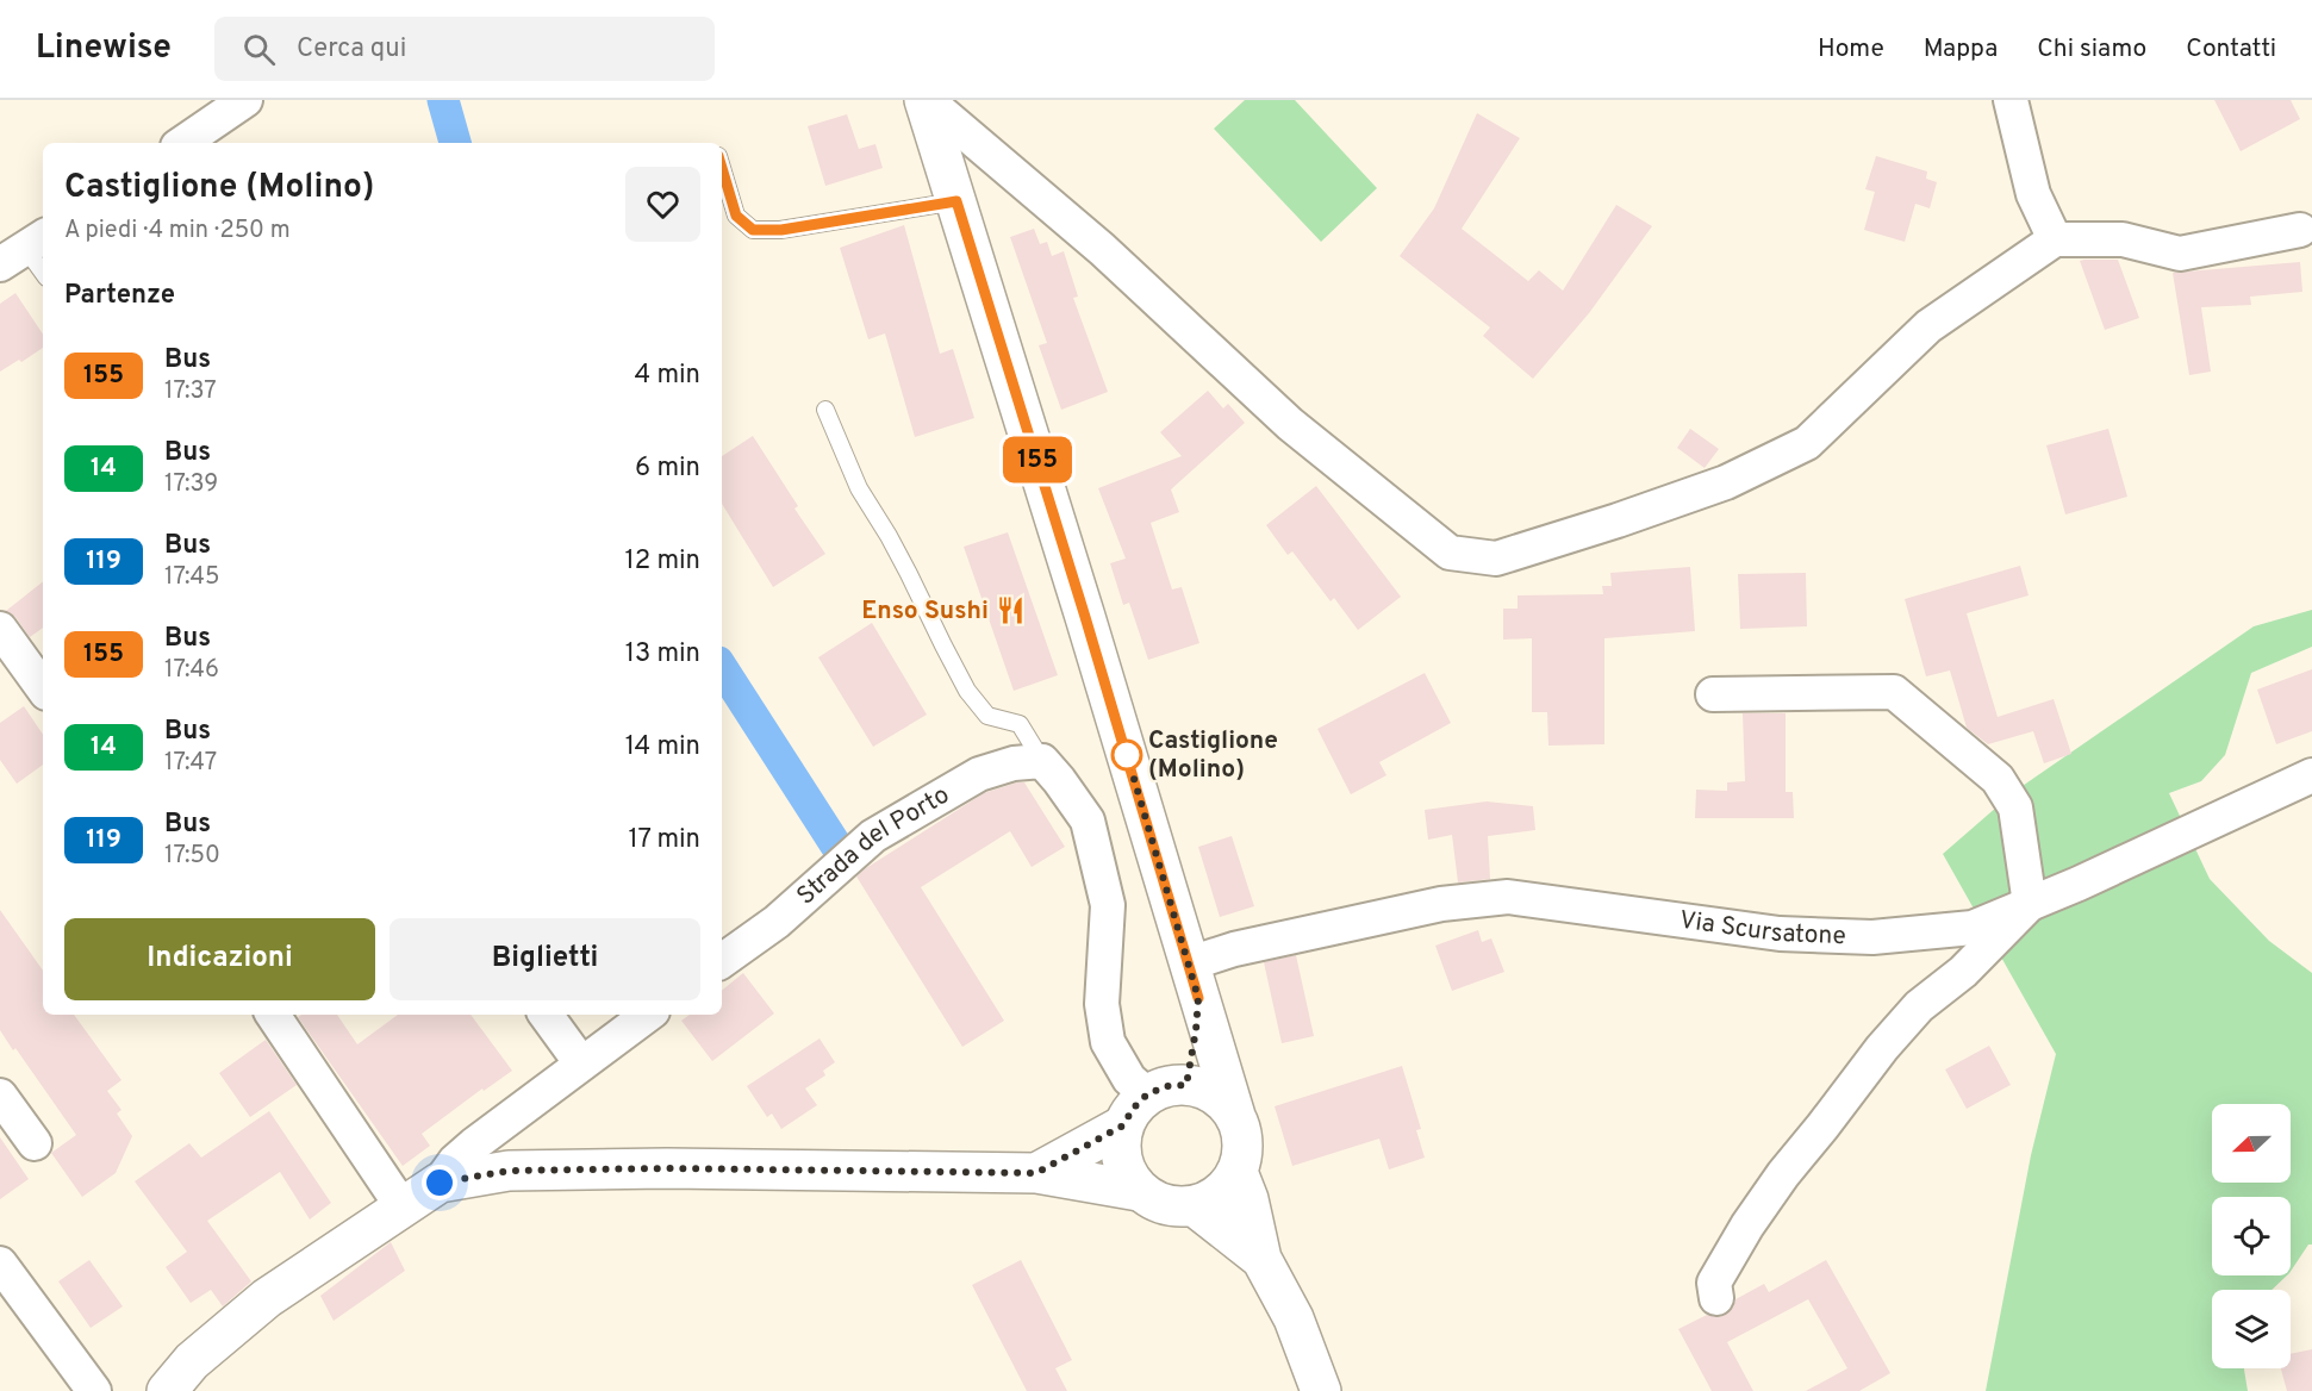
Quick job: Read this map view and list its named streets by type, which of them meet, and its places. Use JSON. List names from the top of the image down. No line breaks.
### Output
{"streets":{"street":["Strada del Porto","Via Scursatone"]},"places":{"restaurant":["Enso Sushi"],"other":["Castiglione (Molino)"]},"lines":["bus line 155"],"north":"left","page":{"header":"Linewise","search":"Cerca qui","nav":["Home","Mappa","Chi siamo","Contatti"],"on_map":"155","heading":[["Castiglione (Molino)","A piedi · 4 min · 250 m"],"Partenze"],"list":[{"mark":"155","name":"Bus","note":"17:37","value":"4 min"},{"mark":"14","name":"Bus","note":"17:39","value":"6 min"},{"mark":"119","name":"Bus","note":"17:45","value":"12 min"},{"mark":"155","name":"Bus","note":"17:46","value":"13 min"},{"mark":"14","name":"Bus","note":"17:47","value":"14 min"},{"mark":"119","name":"Bus","note":"17:50","value":"17 min"}],"buttons":["Indicazioni","Biglietti"]}}
